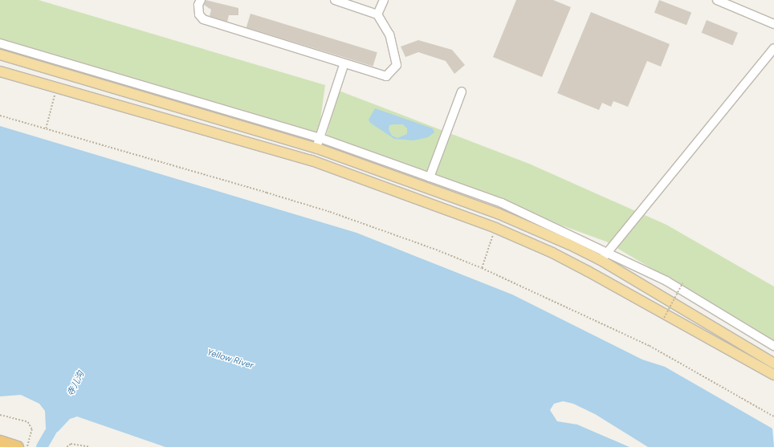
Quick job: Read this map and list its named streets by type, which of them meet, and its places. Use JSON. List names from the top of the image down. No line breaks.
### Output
{"water":["Yellow River","寺儿沟"]}
